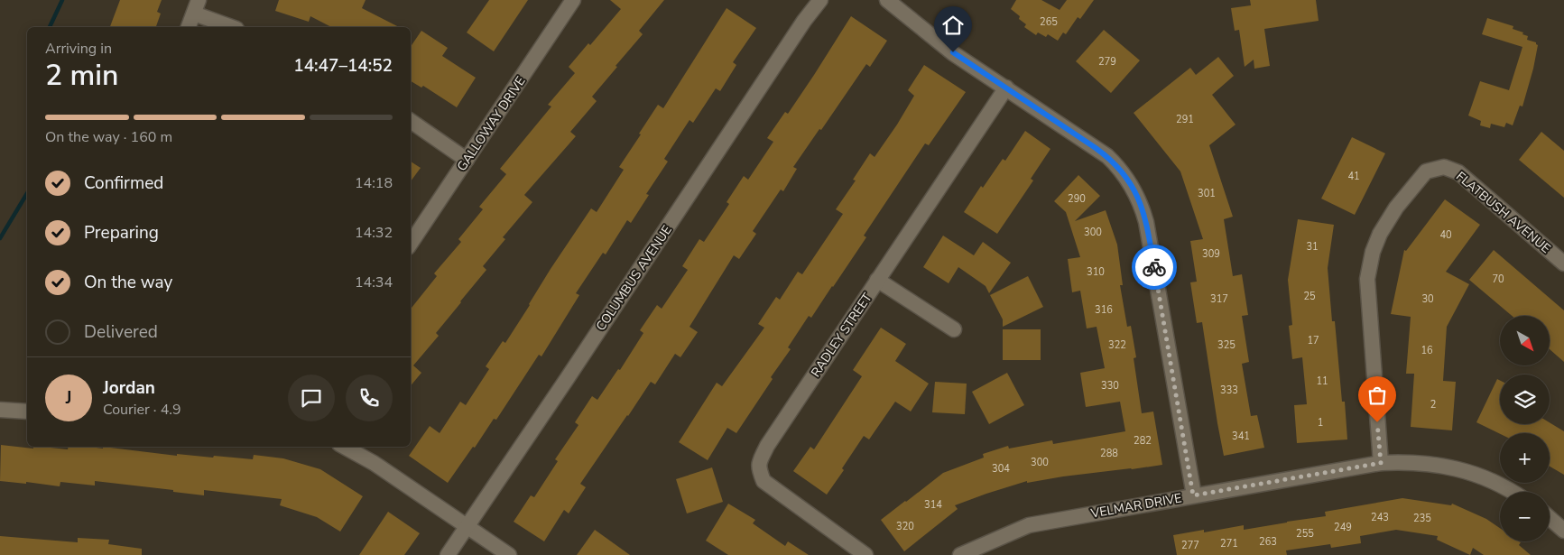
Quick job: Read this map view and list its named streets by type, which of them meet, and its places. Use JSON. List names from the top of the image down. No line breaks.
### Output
{"streets":{"street":["GALLOWAY DRIVE","FLATBUSH AVENUE","COLUMBUS AVENUE","RADLEY STREET","VELMAR DRIVE"]},"crossings":[["FLATBUSH AVENUE","VELMAR DRIVE"]],"house_numbers":["265","279","291","41","301","290","300","40","31","309","310","70","25","317","30","316","17","322","325","16","11","330","333","2","1","341","282","288","300","304","314","243","235","320","249","255","263","271","277"],"north":"bottom right","page":{"heading":["2 min","Arriving in","14:47–14:52"],"panel":["Jordan","Courier · 4.9"],"bar":"On the way · 160 m","list":[["Confirmed","14:18"],["Preparing","14:32"],["On the way","14:34"],"Delivered"],"map_buttons":["+","−"],"round":"J"}}
